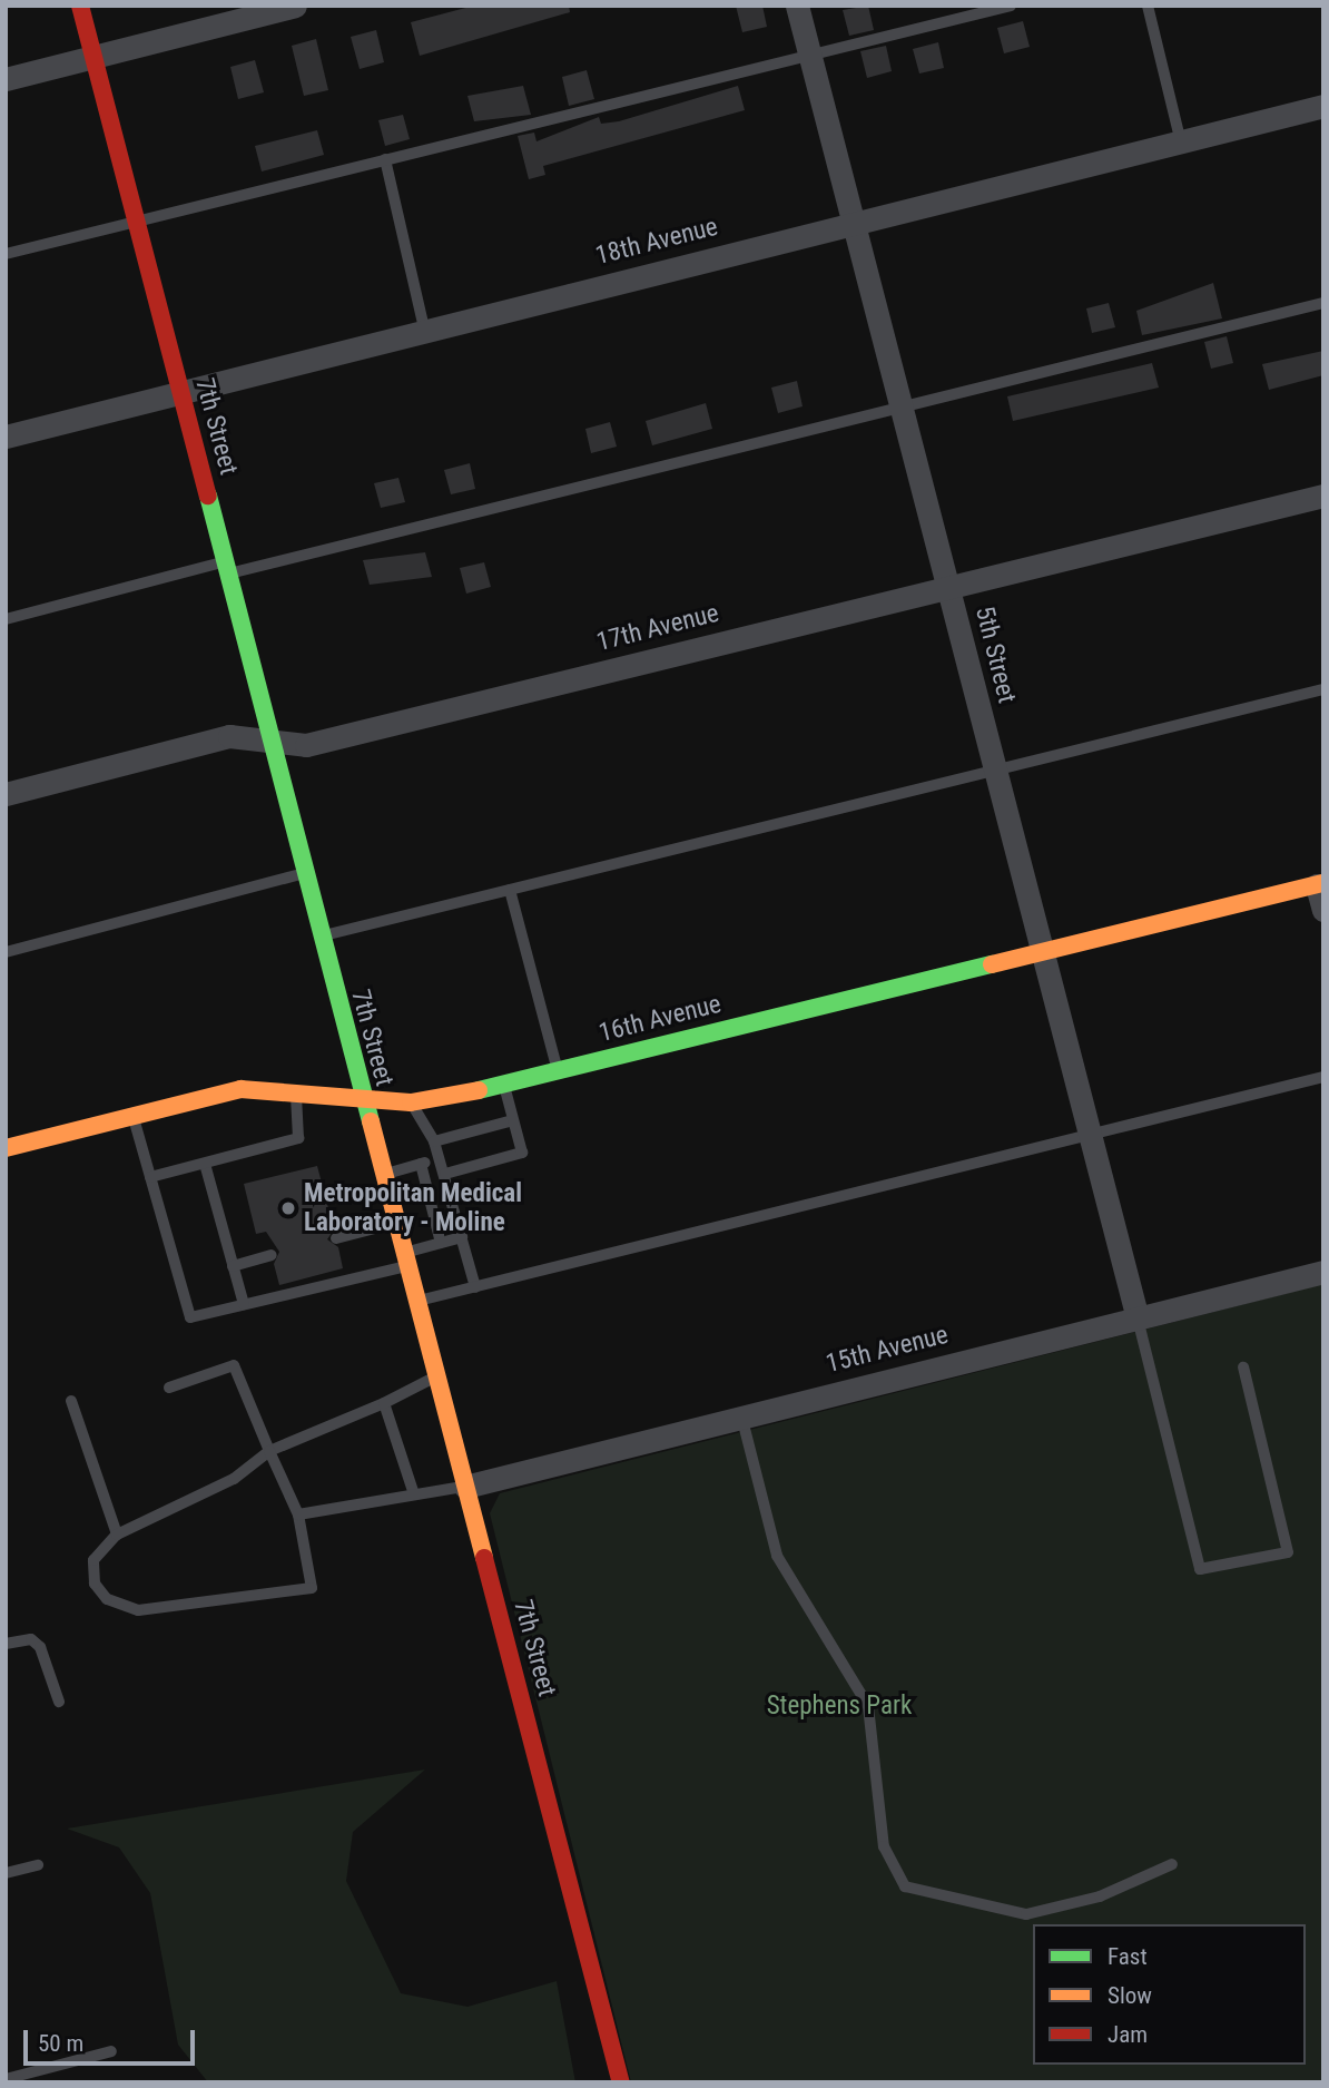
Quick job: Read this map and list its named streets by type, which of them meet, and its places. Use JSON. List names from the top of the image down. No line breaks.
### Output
{"streets":{"street":["18th Avenue","7th Street","17th Avenue","5th Street","16th Avenue","15th Avenue"]},"crossings":[["18th Avenue","7th Street"],["18th Avenue","5th Street"],["7th Street","17th Avenue"],["7th Street","16th Avenue"],["7th Street","15th Avenue"],["17th Avenue","5th Street"],["5th Street","16th Avenue"],["5th Street","15th Avenue"]],"parks":["Stephens Park"],"places":["Metropolitan Medical Laboratory - Moline"],"legend":["Fast","Slow","Jam"],"scale_bar":"50 m"}
